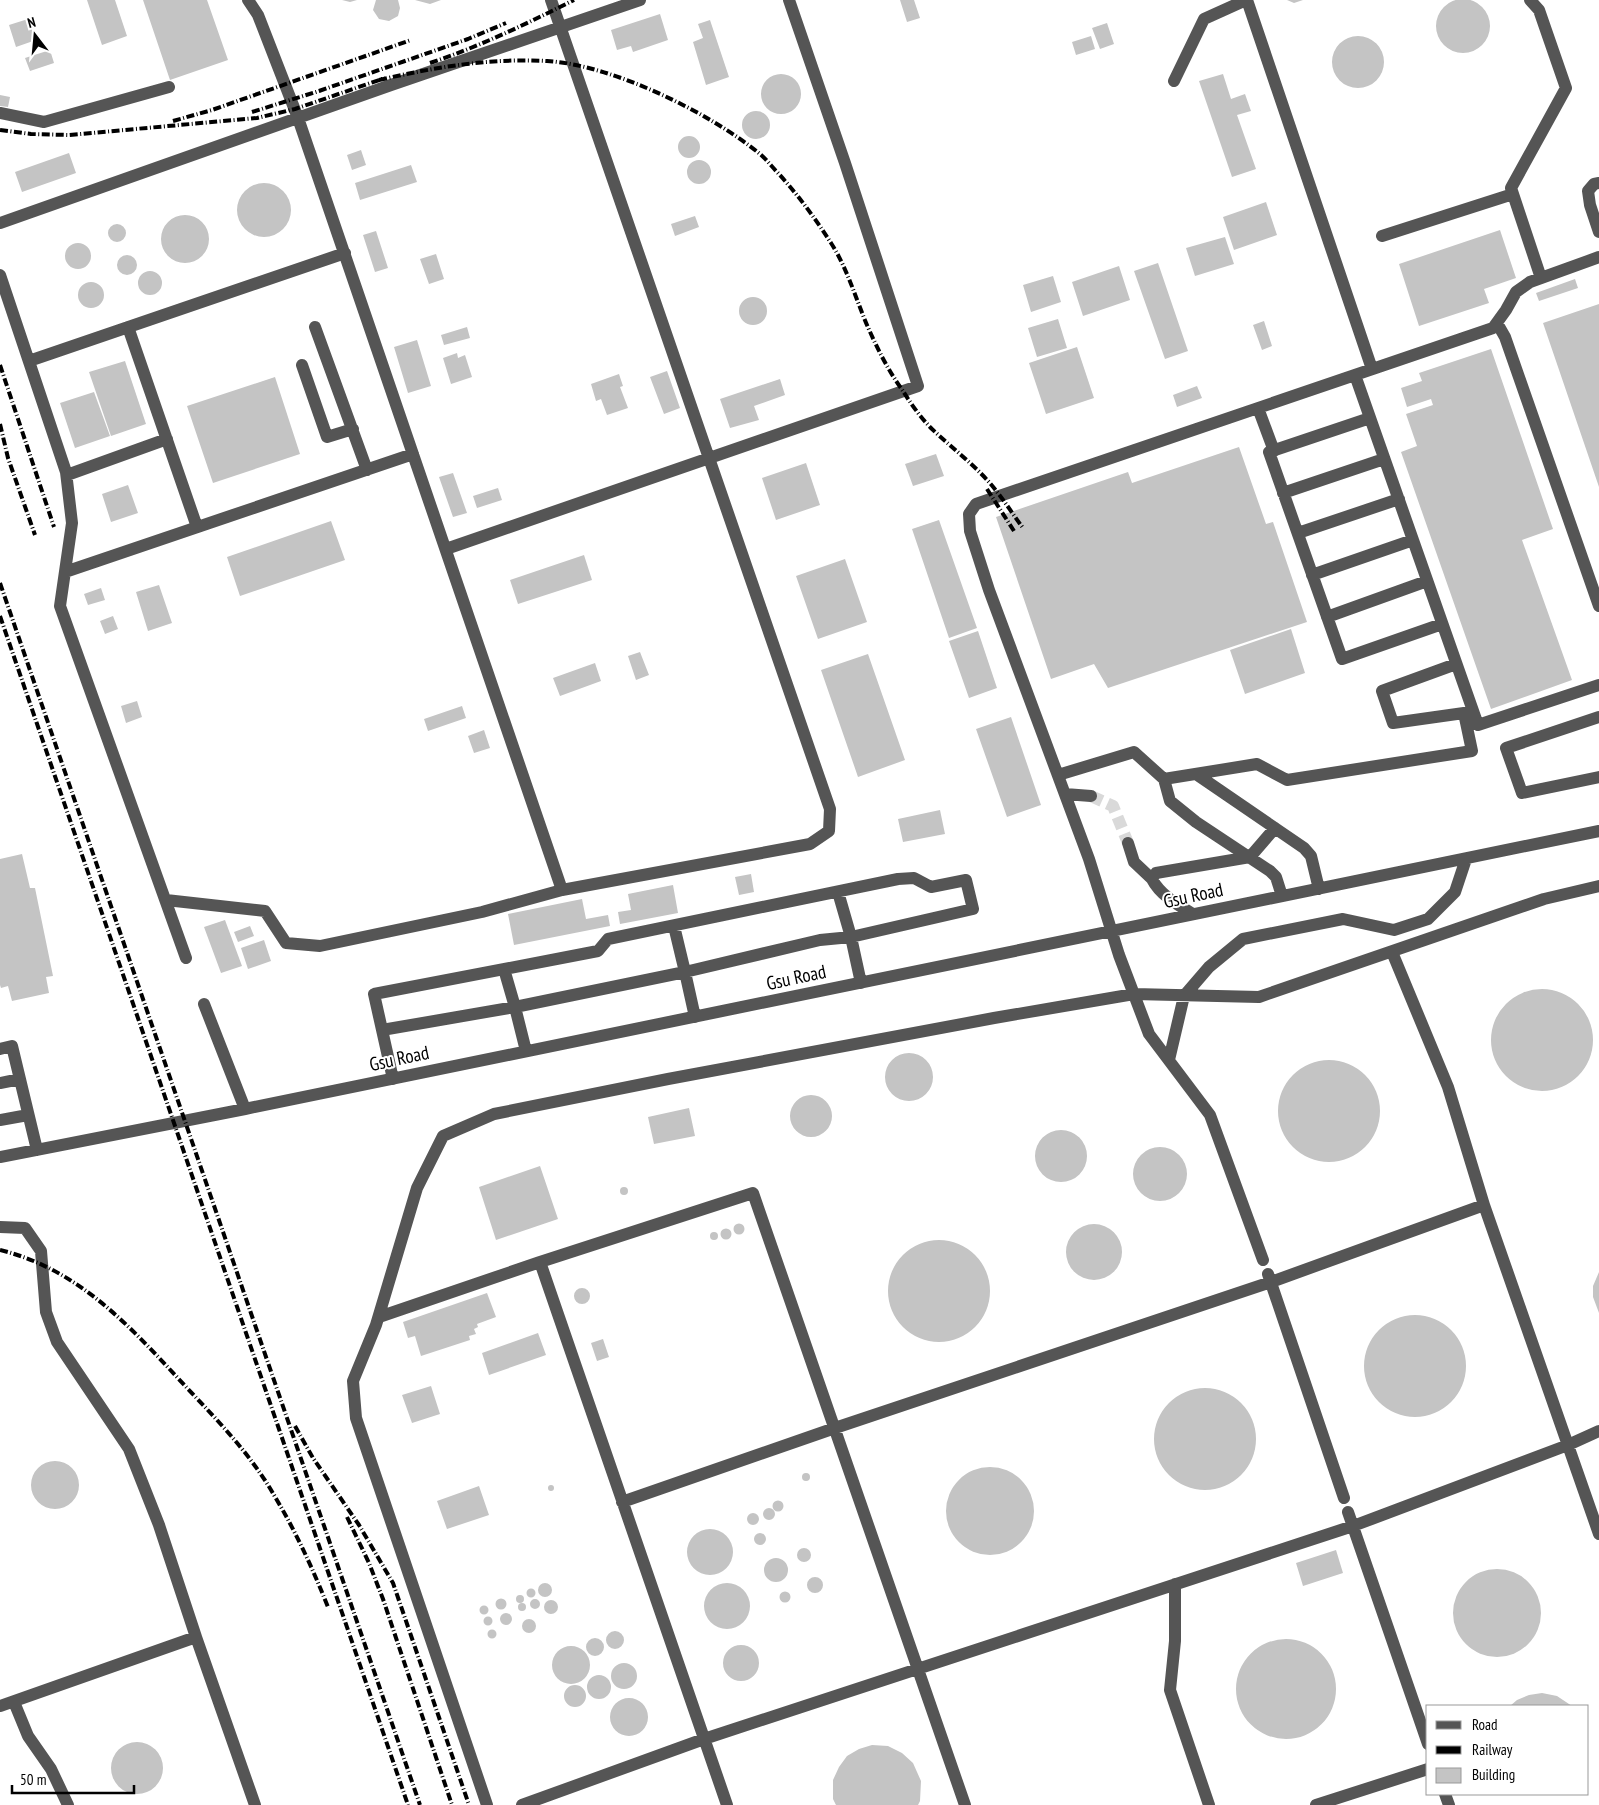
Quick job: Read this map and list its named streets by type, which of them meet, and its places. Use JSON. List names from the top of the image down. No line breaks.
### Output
{"streets":{"street":["Gsu Road"]},"legend":["Road","Railway","Building"],"scale_bar":"50 m","north":"top"}
